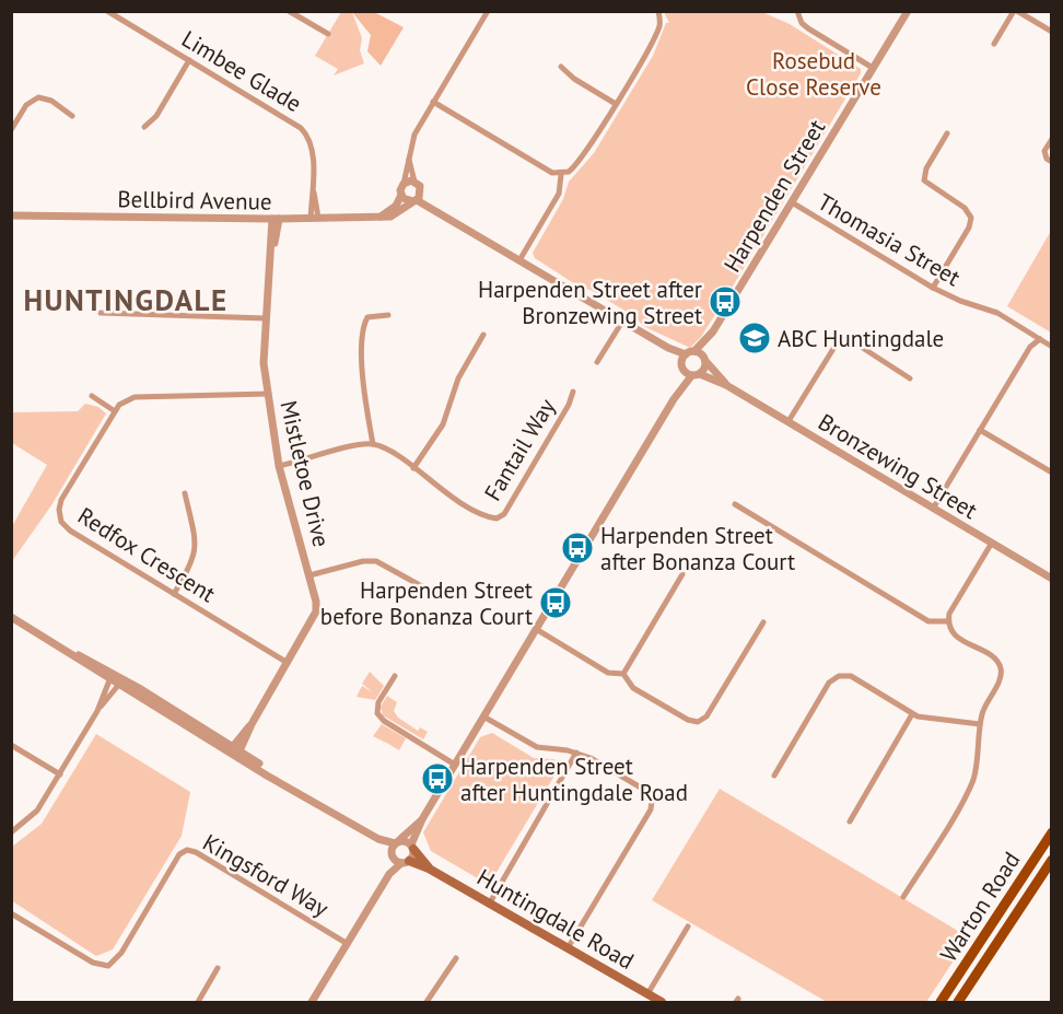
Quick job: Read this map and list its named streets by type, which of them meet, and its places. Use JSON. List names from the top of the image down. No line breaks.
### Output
{"streets":{"main road":["Warton Road","Huntingdale Road"],"street":["Limbee Glade","Harpenden Street","Bellbird Avenue","Thomasia Street","Fantail Way","Bronzewing Street","Mistletoe Drive","Redfox Crescent","Kingsford Way"]},"crossings":[["Limbee Glade","Bellbird Avenue"],["Harpenden Street","Thomasia Street"],["Harpenden Street","Bronzewing Street"],["Harpenden Street","Kingsford Way"],["Harpenden Street","Huntingdale Road"],["Bellbird Avenue","Bronzewing Street"],["Bellbird Avenue","Mistletoe Drive"],["Mistletoe Drive","Redfox Crescent"]],"districts":["HUNTINGDALE"],"parks":["Rosebud Close Reserve"],"places":{"bus stop":["Harpenden Street after Bronzewing Street","Harpenden Street after Bonanza Court","Harpenden Street before Bonanza Court","Harpenden Street after Huntingdale Road"],"school or university":["ABC Huntingdale"]}}
